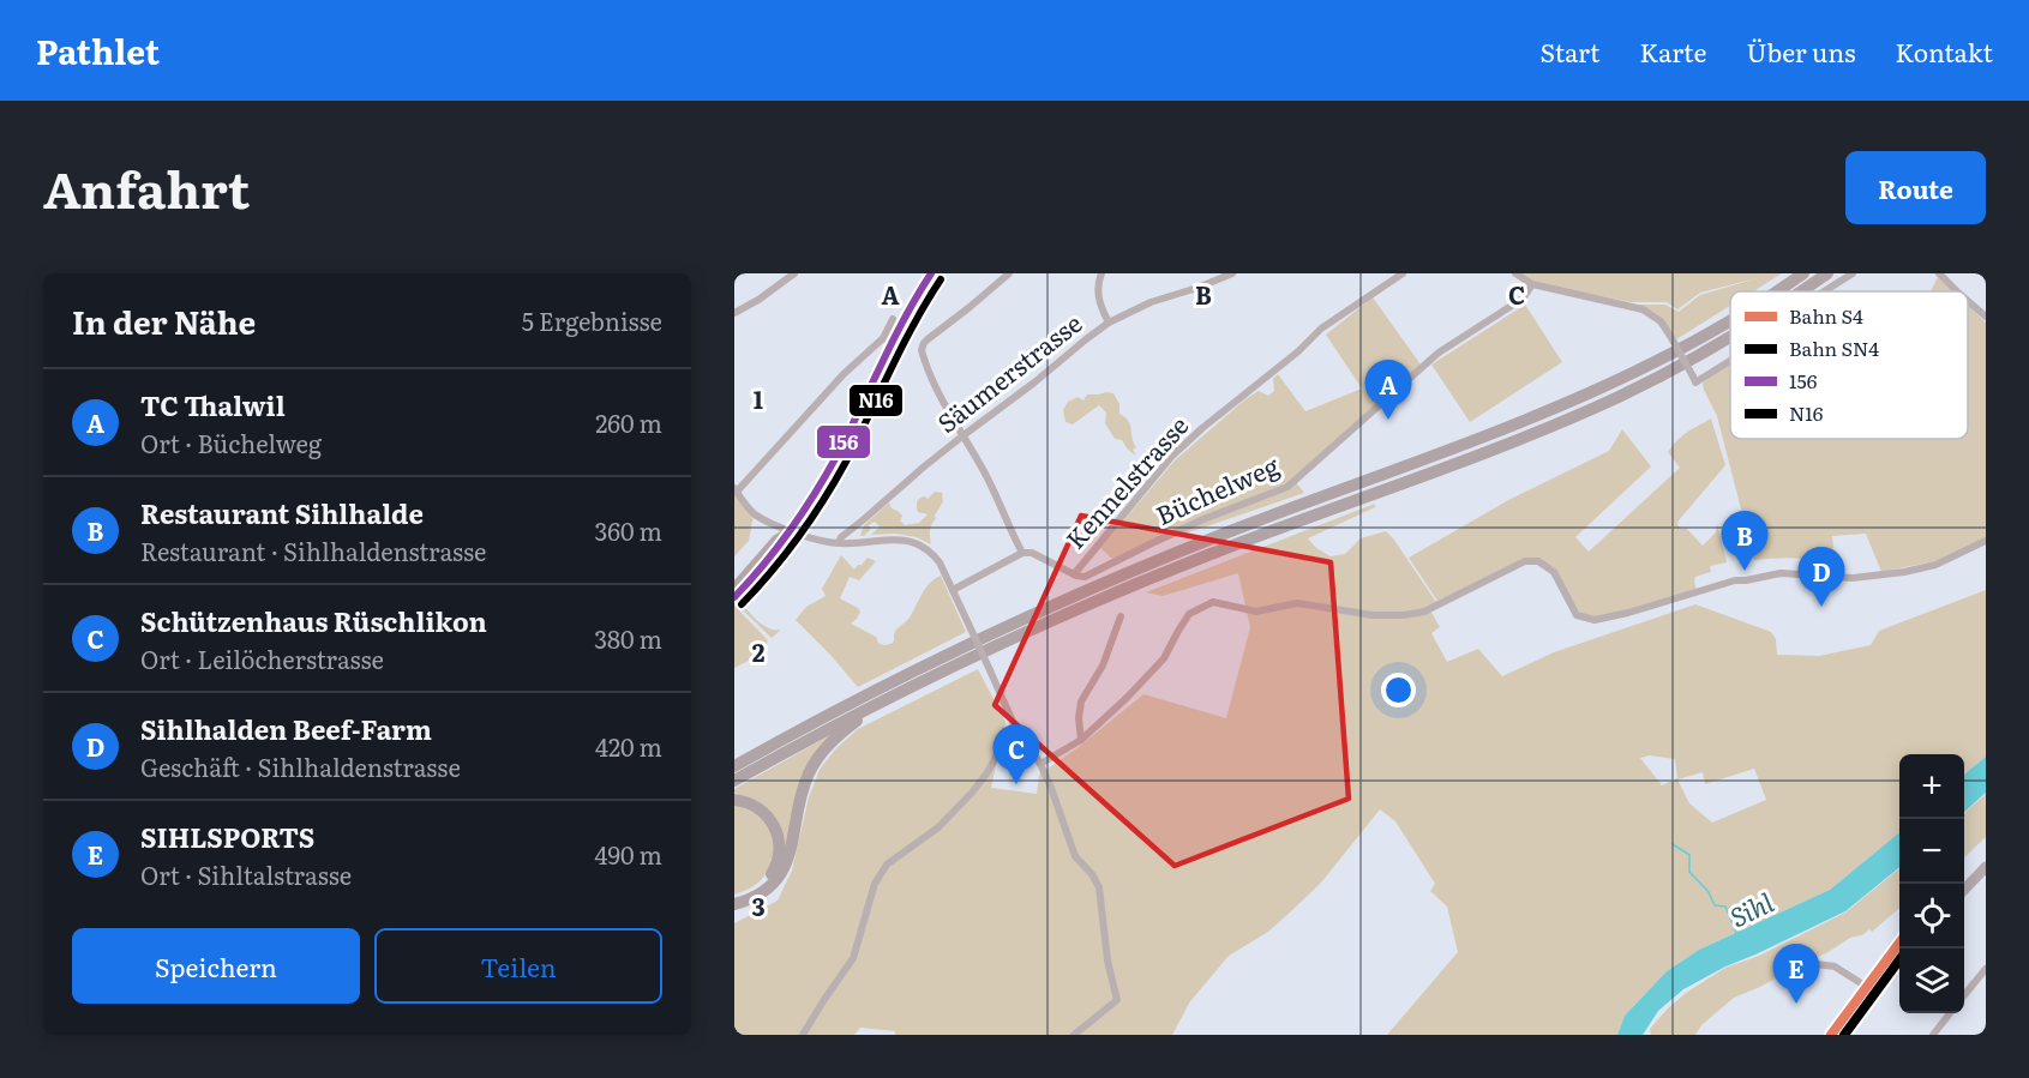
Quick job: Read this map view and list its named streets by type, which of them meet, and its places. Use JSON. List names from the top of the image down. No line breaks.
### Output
{"streets":{"street":["Säumerstrasse","Kennelstrasse","Büchelweg"]},"crossings":[["Kennelstrasse","Büchelweg"]],"water":["Sihl"],"lines":["transit line 156","transit line N16","rail line S4","rail line SN4"],"legend":["Bahn S4","Bahn SN4","156","N16"],"page":{"header":"Pathlet","nav":["Start","Karte","Über uns","Kontakt"],"title":"Anfahrt","buttons":["Route",["Speichern","Teilen"]],"heading":["In der Nähe","5 Ergebnisse"],"pins":["A","B","D","C","E"],"list":[{"mark":"A","name":"TC Thalwil","note":"Ort · Büchelweg","value":"260 m"},{"mark":"B","name":"Restaurant Sihlhalde","note":"Restaurant · Sihlhaldenstrasse","value":"360 m"},{"mark":"C","name":"Schützenhaus Rüschlikon","note":"Ort · Leilöcherstrasse","value":"380 m"},{"mark":"D","name":"Sihlhalden Beef-Farm","note":"Geschäft · Sihlhaldenstrasse","value":"420 m"},{"mark":"E","name":"SIHLSPORTS","note":"Ort · Sihltalstrasse","value":"490 m"}],"map_buttons":["+","−"]},"grid":{"columns":["A","B","C"],"rows":["1","2","3"]}}
